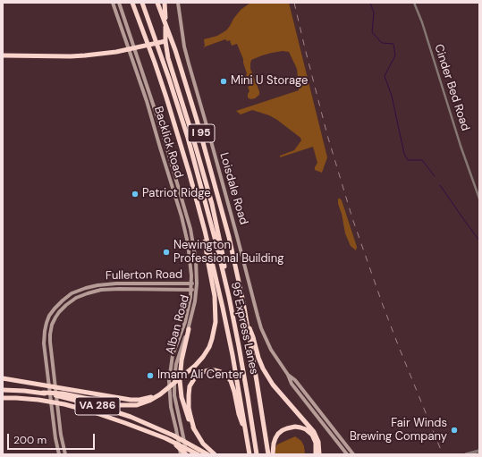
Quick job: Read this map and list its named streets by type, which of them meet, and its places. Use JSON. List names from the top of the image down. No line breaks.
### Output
{"streets":{"highway":["I 95","95 Express Lanes","VA 286"],"main road":["Backlick Road","Loisdale Road","Fullerton Road","Alban Road"],"street":["Cinder Bed Road"]},"crossings":[["Backlick Road","Fullerton Road"],["Backlick Road","Alban Road"],["Fullerton Road","Alban Road"],["Alban Road","VA 286"]],"places":["Mini U Storage","Patriot Ridge","Newington Professional Building","Imam Ali Center","Fair Winds Brewing Company"],"scale_bar":"200 m"}
